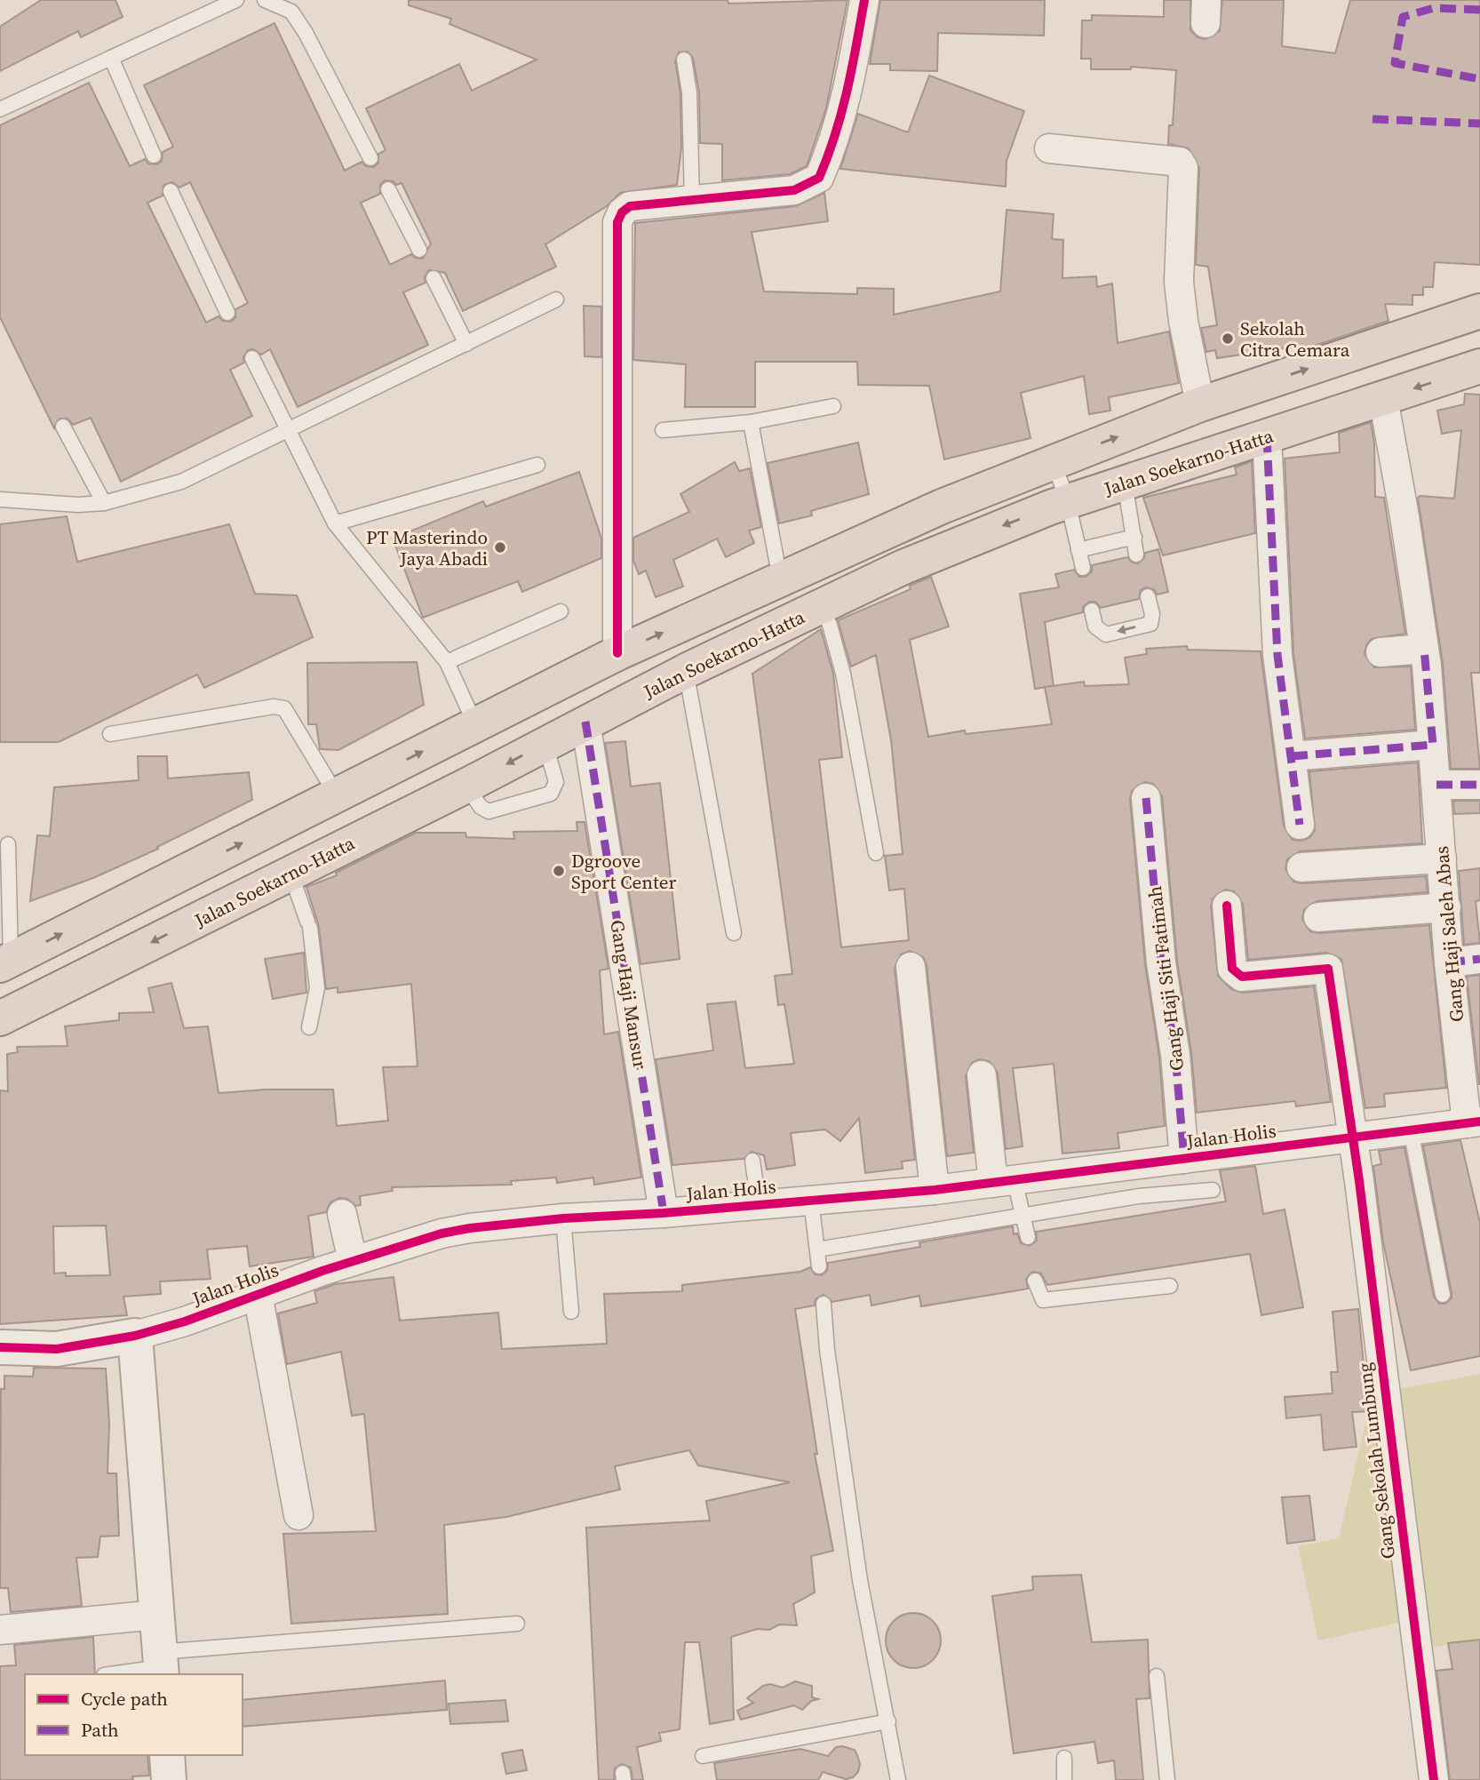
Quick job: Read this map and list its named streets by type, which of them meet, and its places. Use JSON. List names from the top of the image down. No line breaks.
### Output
{"streets":{"highway":["Jalan Soekarno-Hatta"],"street":["Gang Haji Saleh Abas","Gang Haji Siti Fatimah","Gang Haji Mansur","Jalan Holis","Gang Sekolah Lumbung"]},"crossings":[["Jalan Soekarno-Hatta","Gang Haji Saleh Abas"],["Jalan Soekarno-Hatta","Gang Haji Mansur"],["Gang Haji Saleh Abas","Jalan Holis"],["Gang Haji Siti Fatimah","Jalan Holis"],["Gang Haji Mansur","Jalan Holis"],["Jalan Holis","Gang Sekolah Lumbung"]],"places":["Sekolah Citra Cemara","PT Masterindo Jaya Abadi","Dgroove Sport Center"],"legend":["Cycle path","Path"]}
